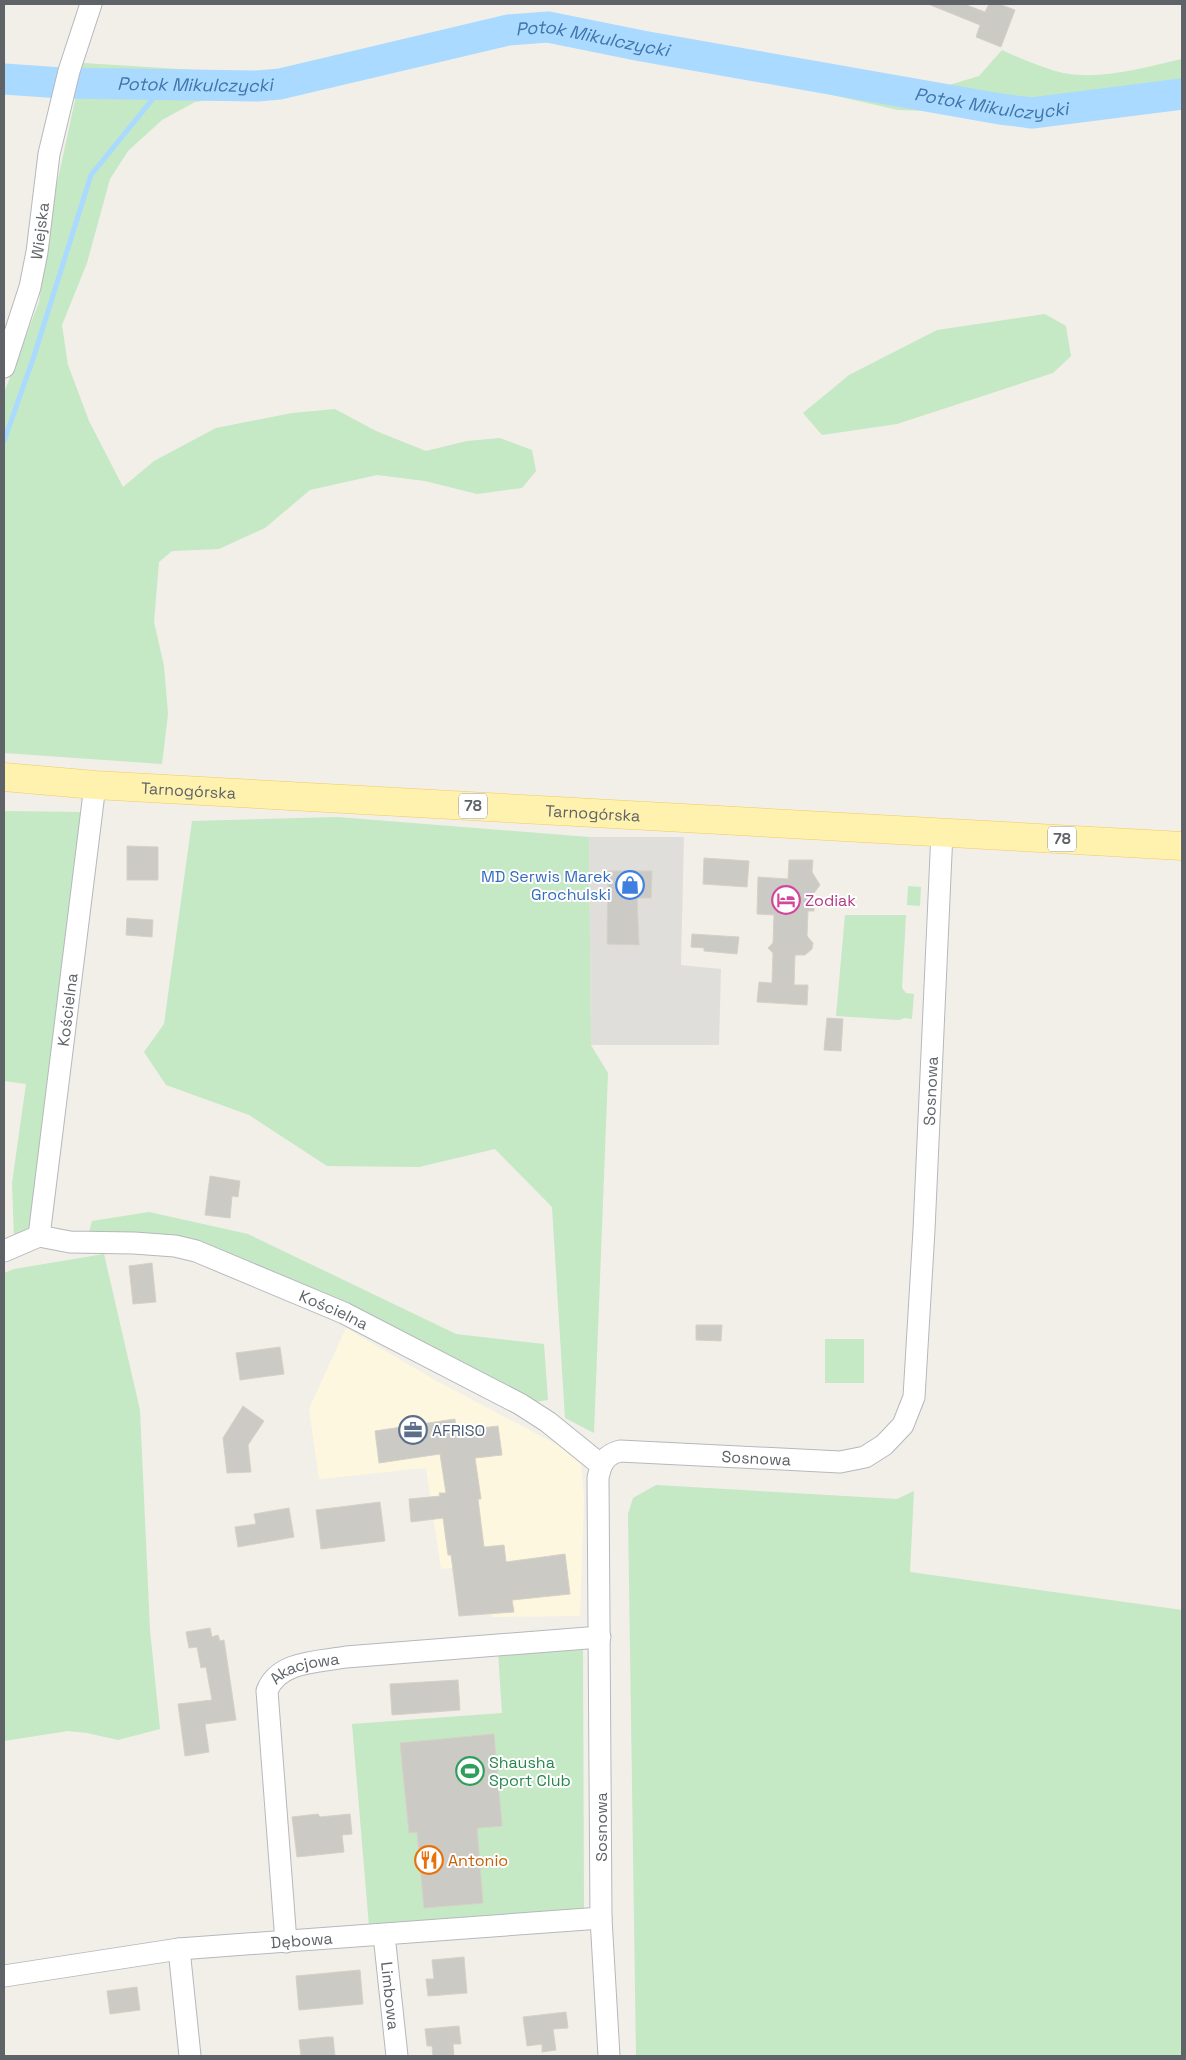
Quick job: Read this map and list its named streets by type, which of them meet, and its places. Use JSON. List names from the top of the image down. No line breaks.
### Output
{"streets":{"main road":["Tarnogórska","78"],"street":["Wiejska","Kościelna","Sosnowa","Akacjowa","Dębowa","Limbowa"]},"crossings":[["Tarnogórska","Kościelna"],["Tarnogórska","Sosnowa"],["Kościelna","Sosnowa"],["Sosnowa","Akacjowa"],["Sosnowa","Dębowa"],["Akacjowa","Dębowa"],["Dębowa","Limbowa"]],"water":["Potok Mikulczycki"],"places":{"shop":["MD Serwis Marek Grochulski"],"hotel":["Zodiak"],"office":["AFRISO"],"sports":["Shausha Sport Club"],"restaurant":["Antonio"]}}
